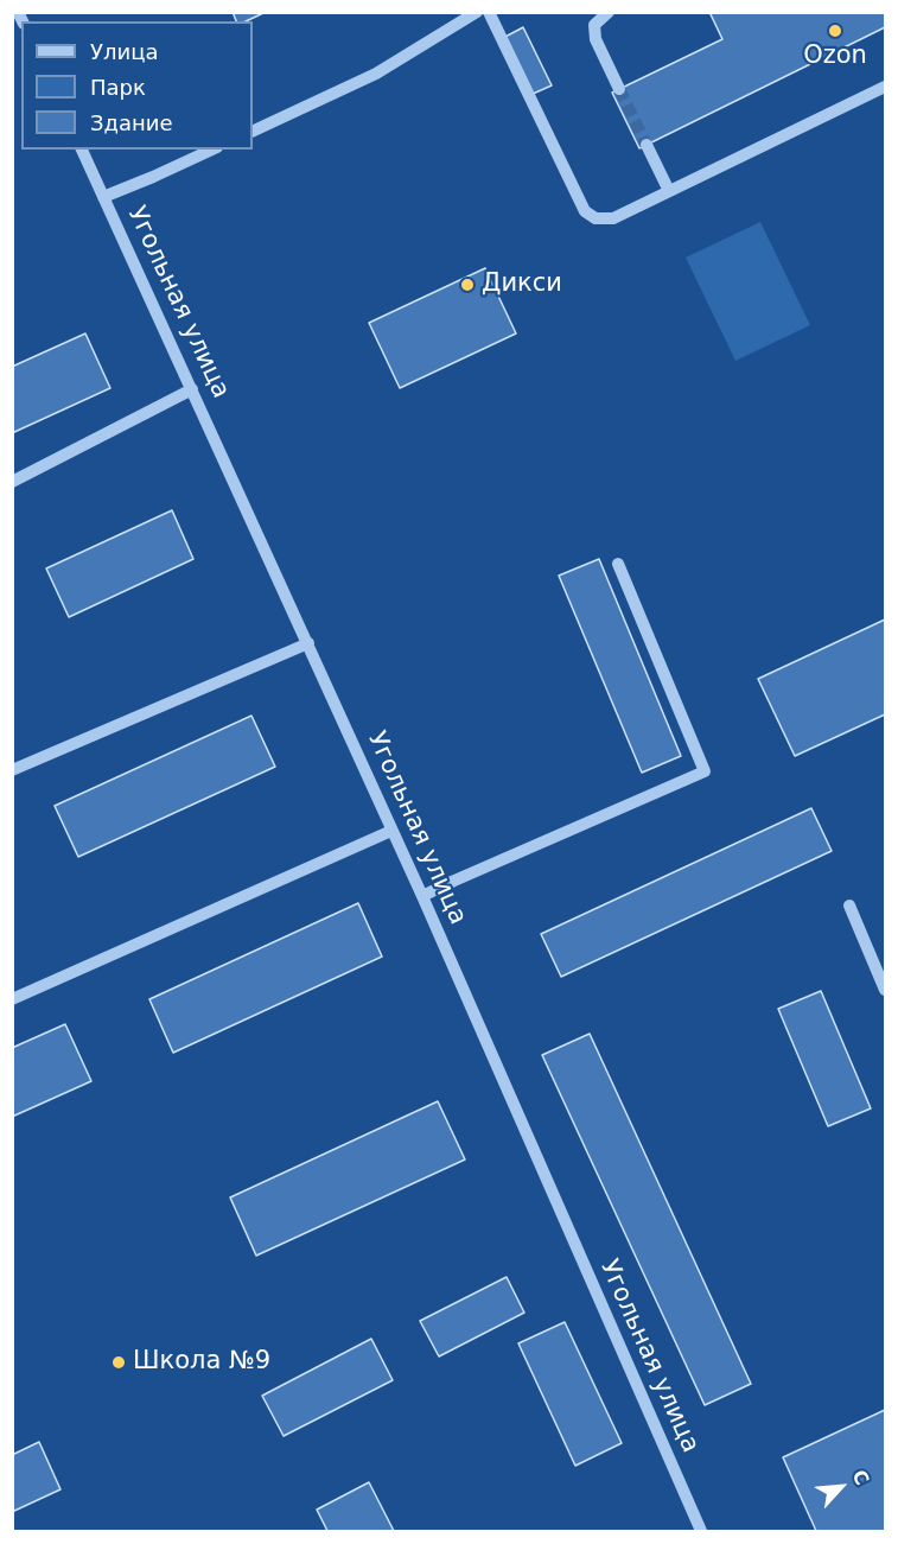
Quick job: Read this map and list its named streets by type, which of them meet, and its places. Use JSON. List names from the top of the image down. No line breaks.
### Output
{"streets":{"street":["Угольная улица"]},"places":["Ozon","Дикси","Школа №9"],"legend":["Улица","Парк","Здание"],"north":"top right"}
